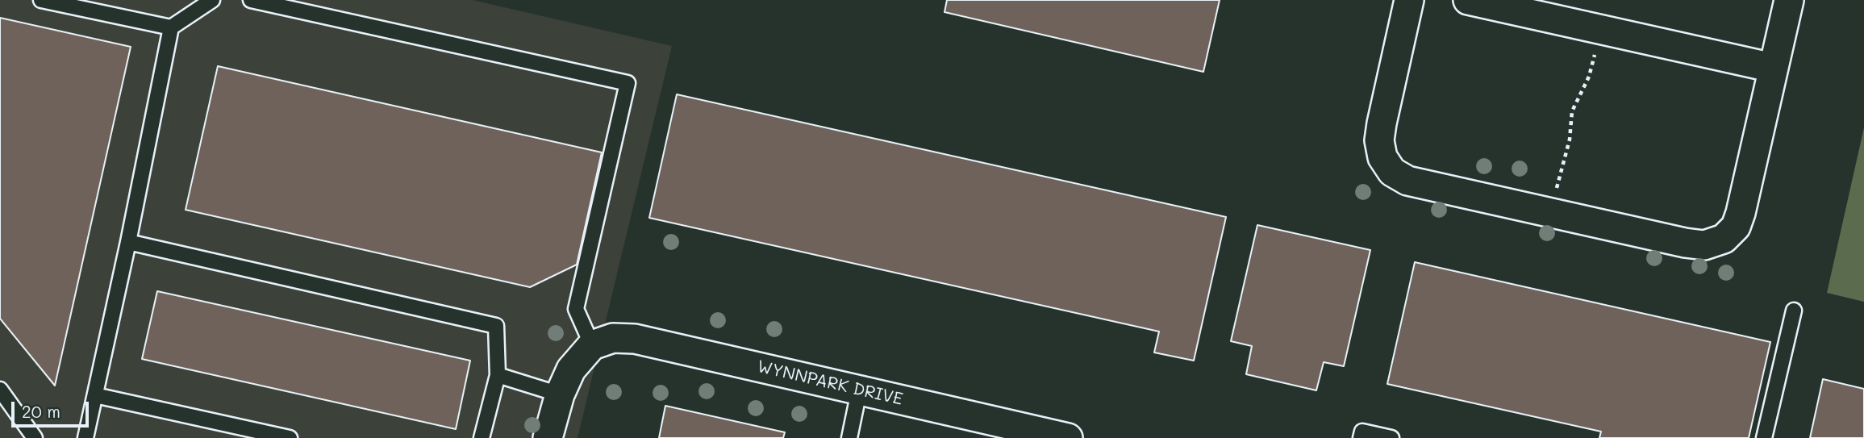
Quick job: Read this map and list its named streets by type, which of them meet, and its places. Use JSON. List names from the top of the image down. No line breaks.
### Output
{"streets":{"street":["WYNNPARK DRIVE"]},"scale_bar":"20 m"}
